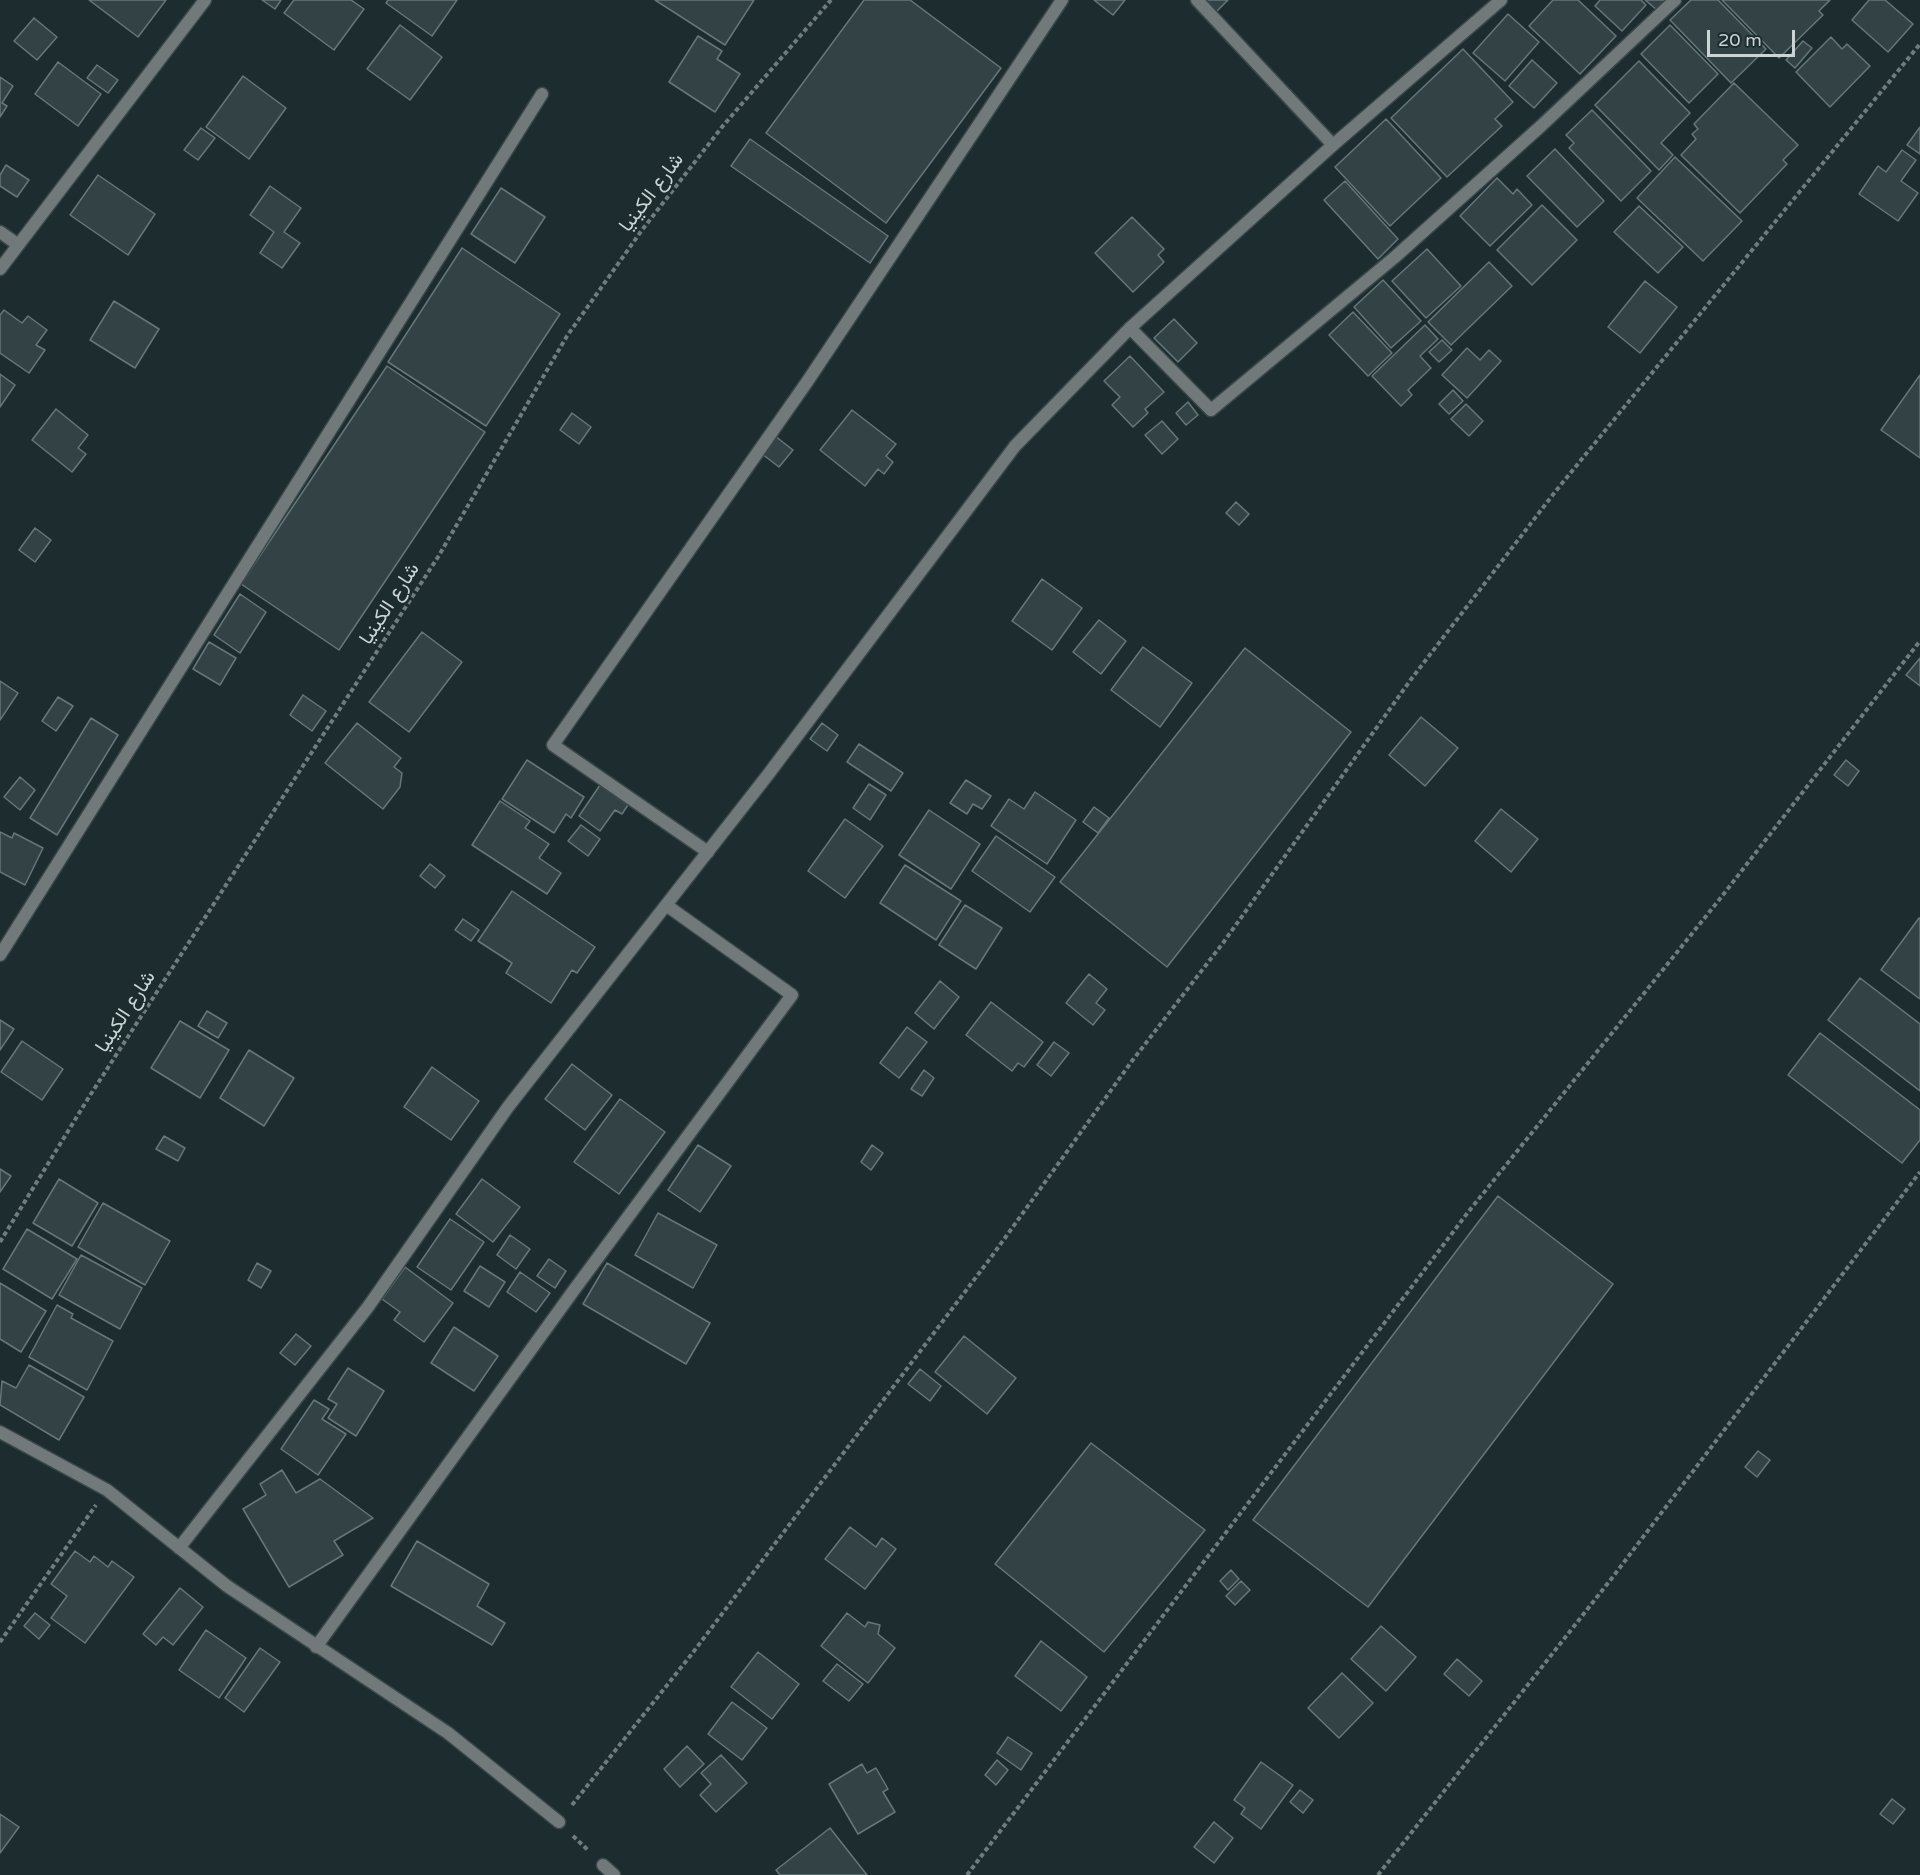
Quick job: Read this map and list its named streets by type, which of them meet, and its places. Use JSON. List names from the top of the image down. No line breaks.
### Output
{"streets":{"path":["شارع الكينيا"]},"scale_bar":"20 m"}
